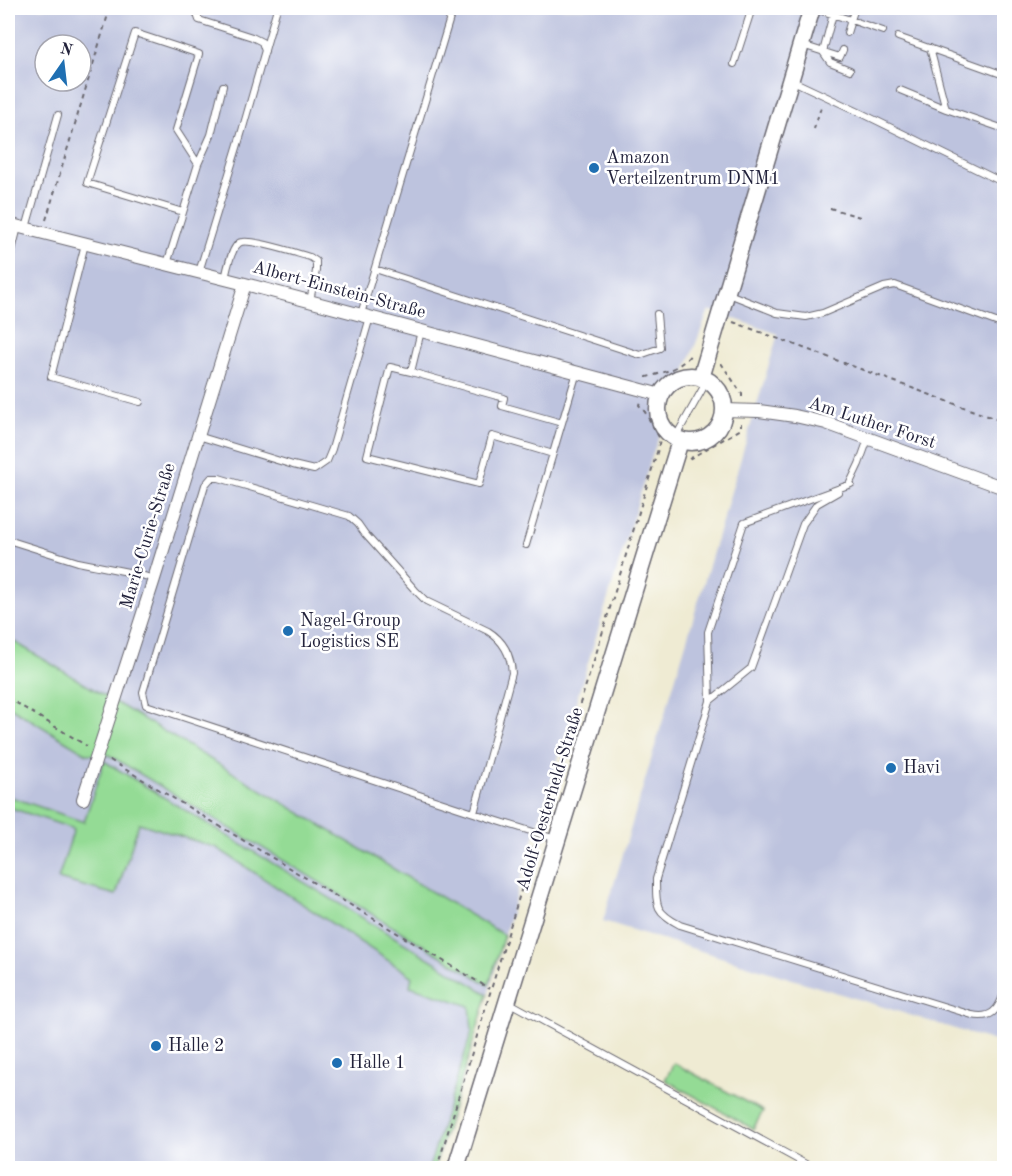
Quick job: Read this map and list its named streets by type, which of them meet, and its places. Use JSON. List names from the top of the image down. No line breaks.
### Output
{"streets":{"street":["Albert-Einstein-Straße","Am Luther Forst","Marie-Curie-Straße","Adolf-Oesterheld-Straße"]},"crossings":[["Albert-Einstein-Straße","Marie-Curie-Straße"]],"places":["Amazon Verteilzentrum DNM1","Nagel-Group Logistics SE","Havi","Halle 2","Halle 1"],"north":"top"}
